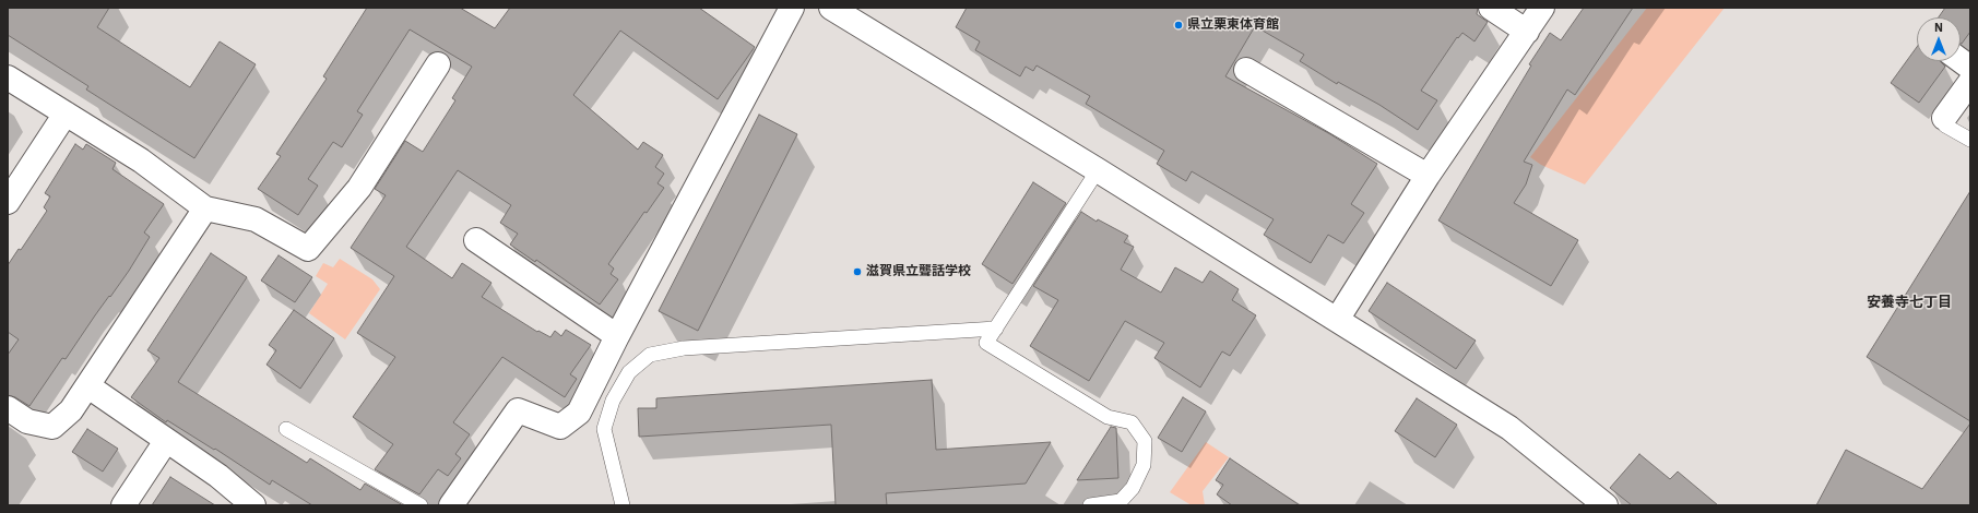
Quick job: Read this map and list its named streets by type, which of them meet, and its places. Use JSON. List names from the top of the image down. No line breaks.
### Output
{"districts":["安養寺七丁目"],"places":["県立栗東体育館","滋賀県立聾話学校"],"north":"top"}
